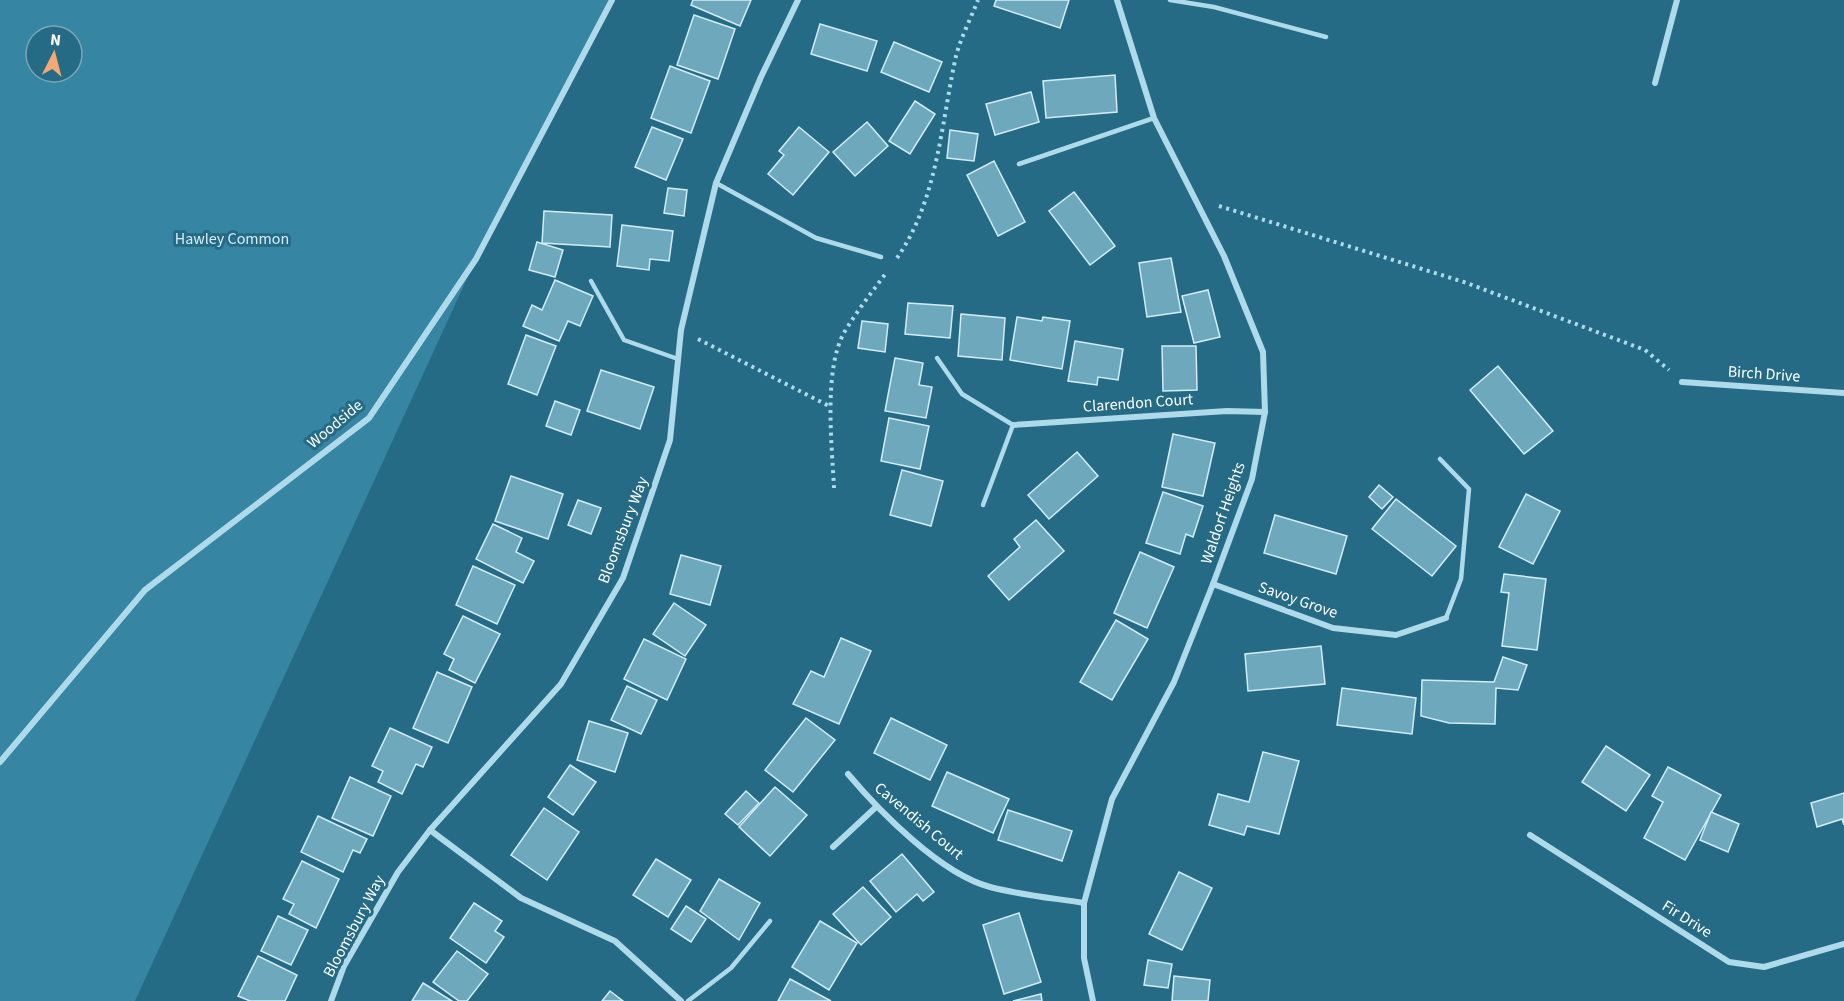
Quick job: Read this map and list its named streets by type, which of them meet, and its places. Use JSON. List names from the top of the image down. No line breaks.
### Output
{"streets":{"street":["Birch Drive","Clarendon Court","Woodside","Waldorf Heights","Bloomsbury Way","Savoy Grove","Cavendish Court","Fir Drive"]},"crossings":[["Clarendon Court","Waldorf Heights"],["Waldorf Heights","Savoy Grove"],["Waldorf Heights","Cavendish Court"]],"parks":["Hawley Common"],"north":"top"}
